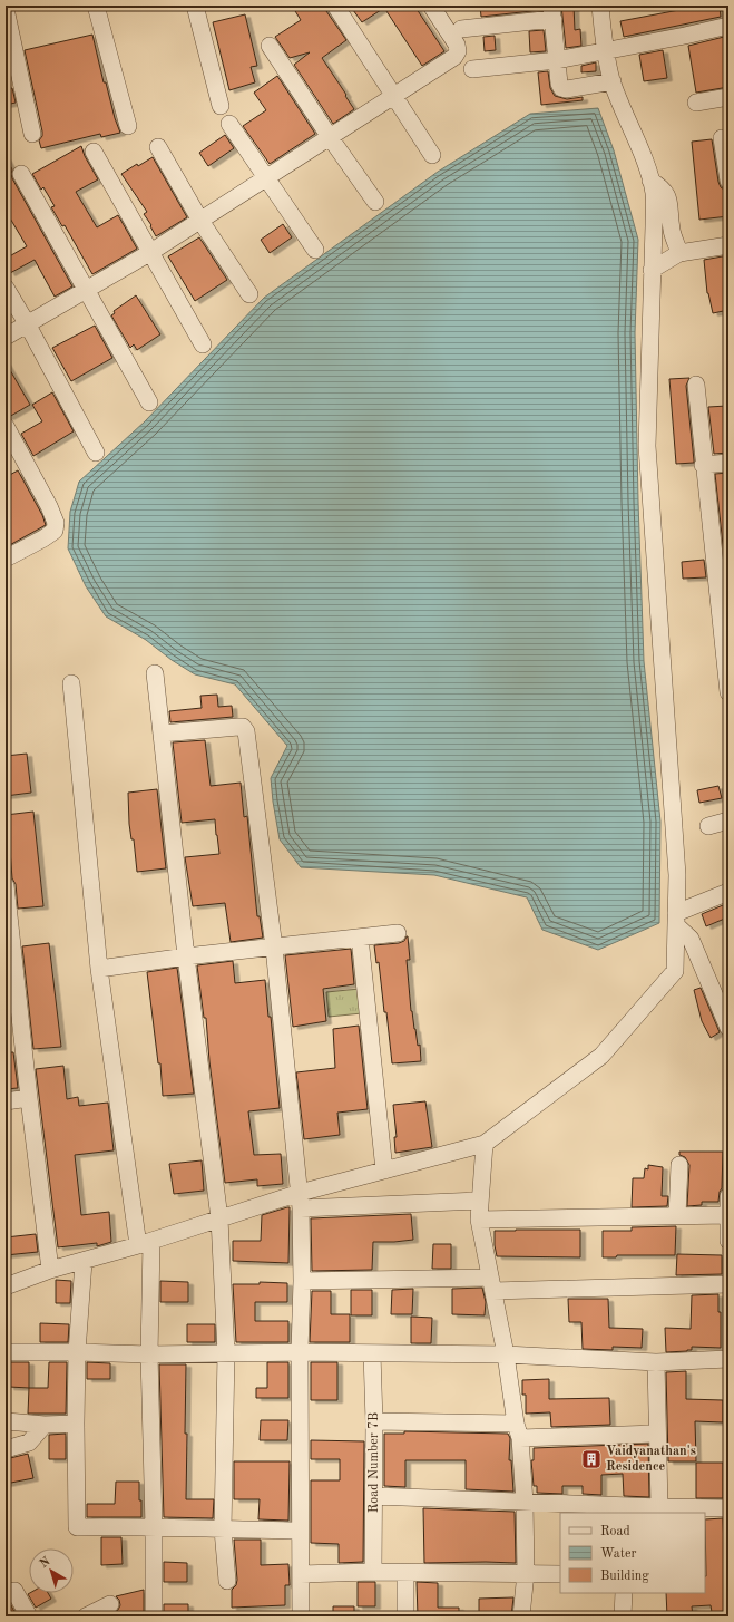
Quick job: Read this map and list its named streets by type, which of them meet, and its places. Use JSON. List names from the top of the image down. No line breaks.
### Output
{"streets":{"street":["Road Number 7B"]},"places":{"building":["Vaidyanathan's Residence"]},"legend":["Road","Water","Building"],"north":"top left"}
